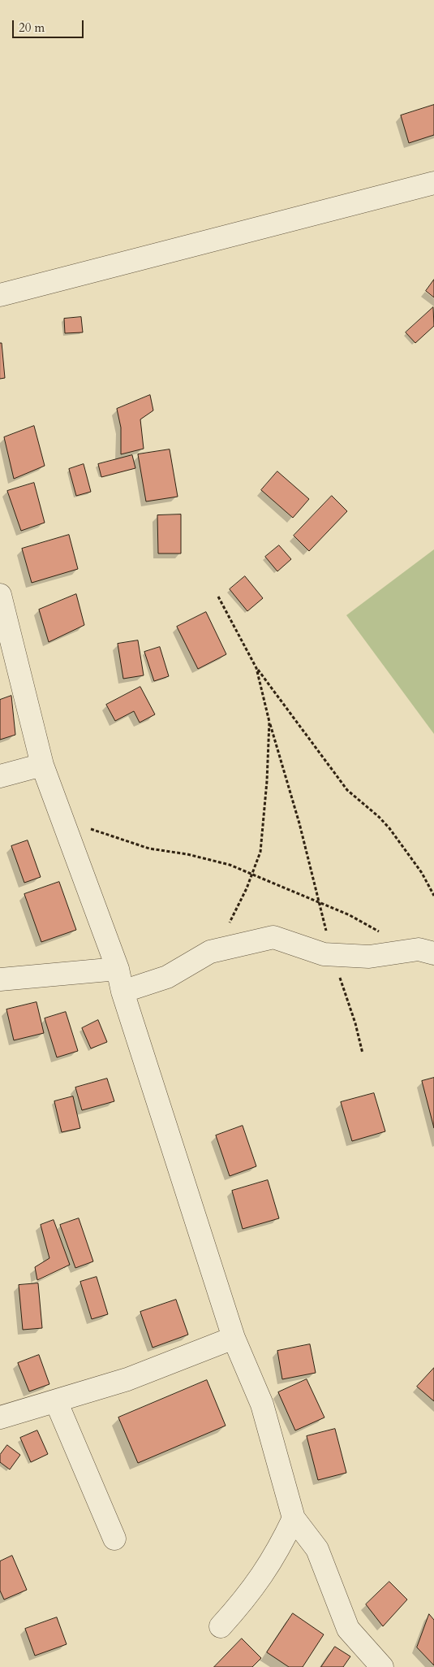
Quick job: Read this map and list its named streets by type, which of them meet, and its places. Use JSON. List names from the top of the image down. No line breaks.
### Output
{"scale_bar":"20 m"}
